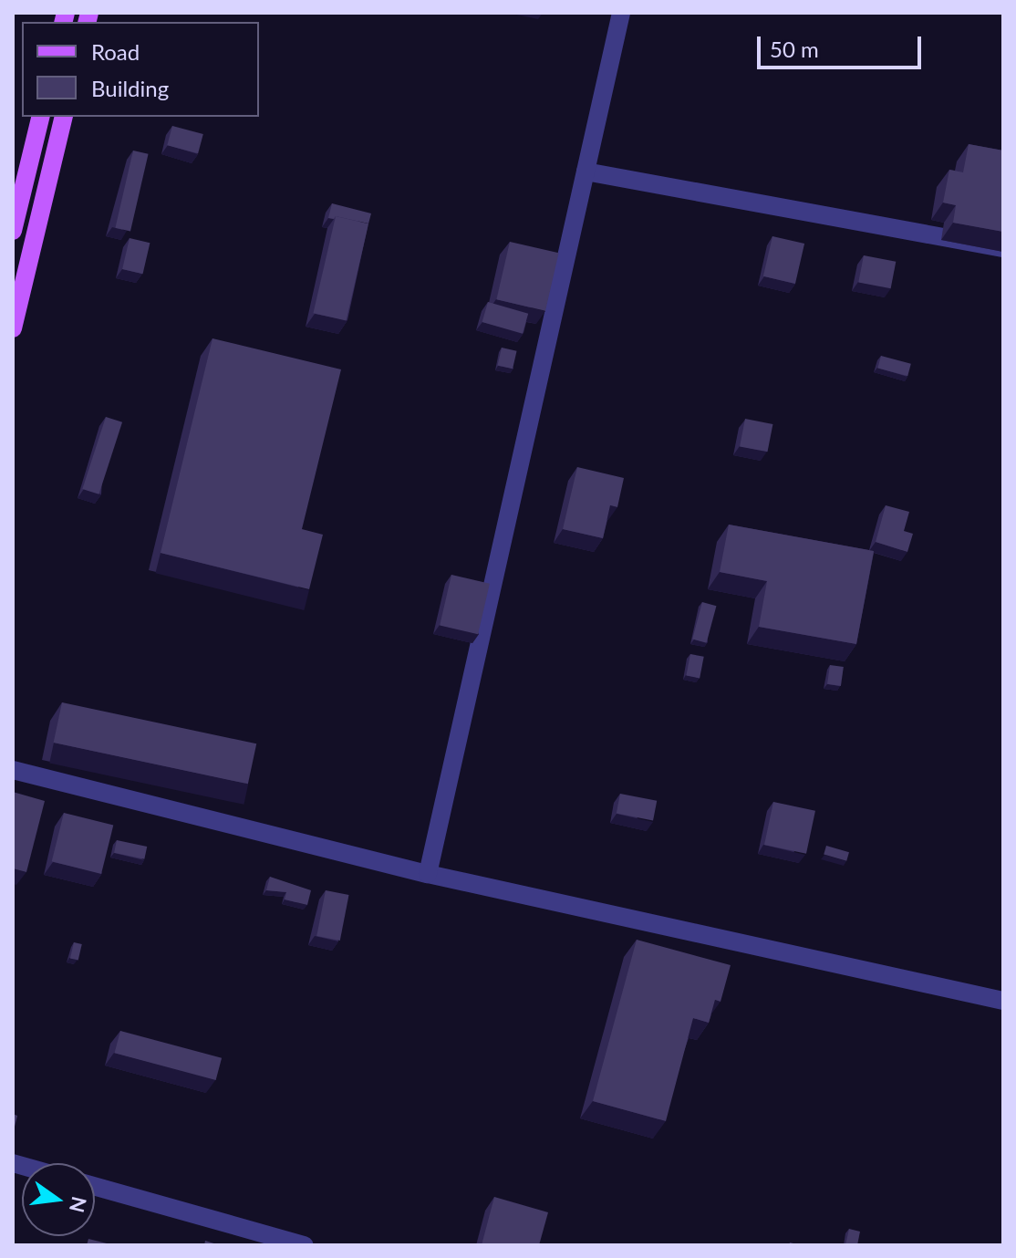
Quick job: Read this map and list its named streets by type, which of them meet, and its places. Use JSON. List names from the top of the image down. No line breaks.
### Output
{"legend":["Road","Building"],"scale_bar":"50 m","north":"right"}
